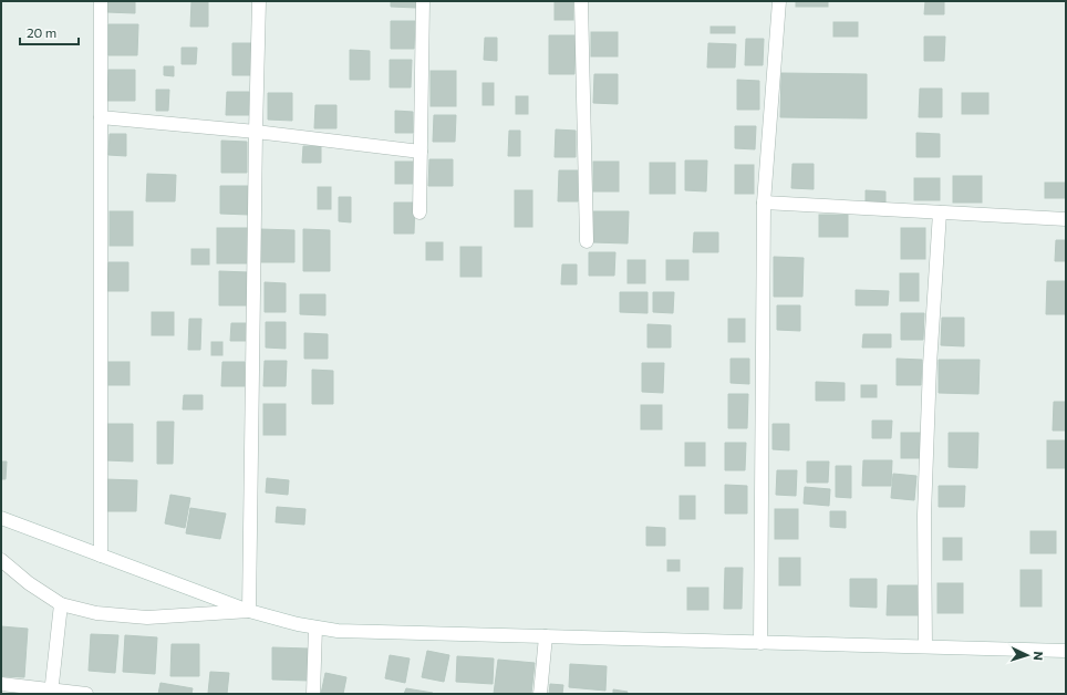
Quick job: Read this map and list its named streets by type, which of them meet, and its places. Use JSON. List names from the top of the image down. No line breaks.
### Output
{"scale_bar":"20 m","north":"right"}
